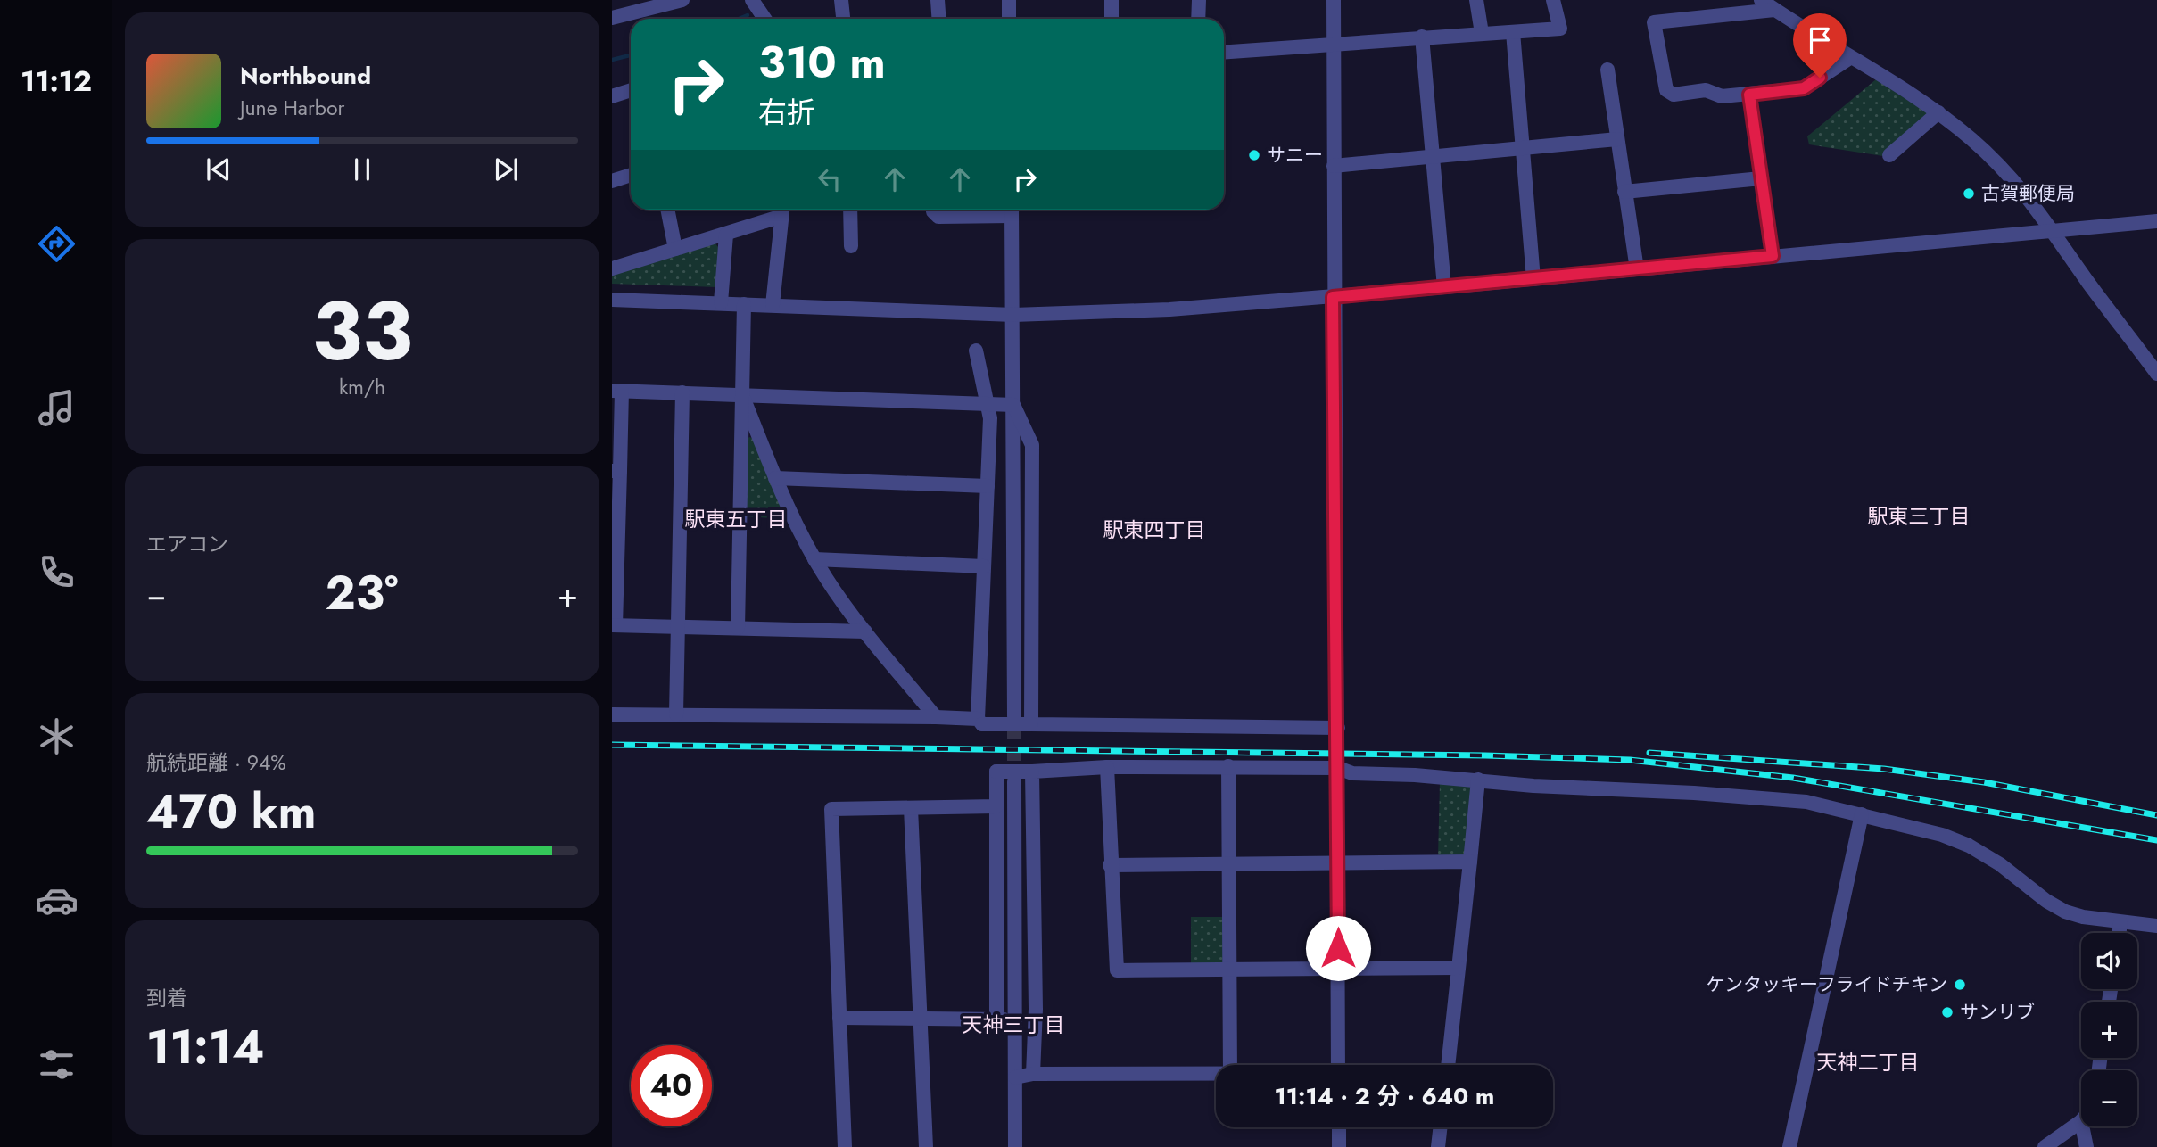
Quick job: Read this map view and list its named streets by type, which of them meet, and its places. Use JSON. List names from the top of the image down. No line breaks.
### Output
{"districts":["駅東三丁目","駅東五丁目","駅東四丁目","天神三丁目","天神二丁目"],"places":["サニー","古賀郵便局","ケンタッキーフライドチキン","サンリブ"],"page":{"tabs":"11:12","turn":["310 m","右折"],"song":["Northbound","June Harbor"],"tile":[["33","km/h"],"エアコン",["航続距離 · 94%","470 km"],["到着","11:14"]],"heat":["−","23°","+"],"map_buttons":["+","−"],"limit":"40","trip":"11:14 · 2 分 · 640 m"}}
